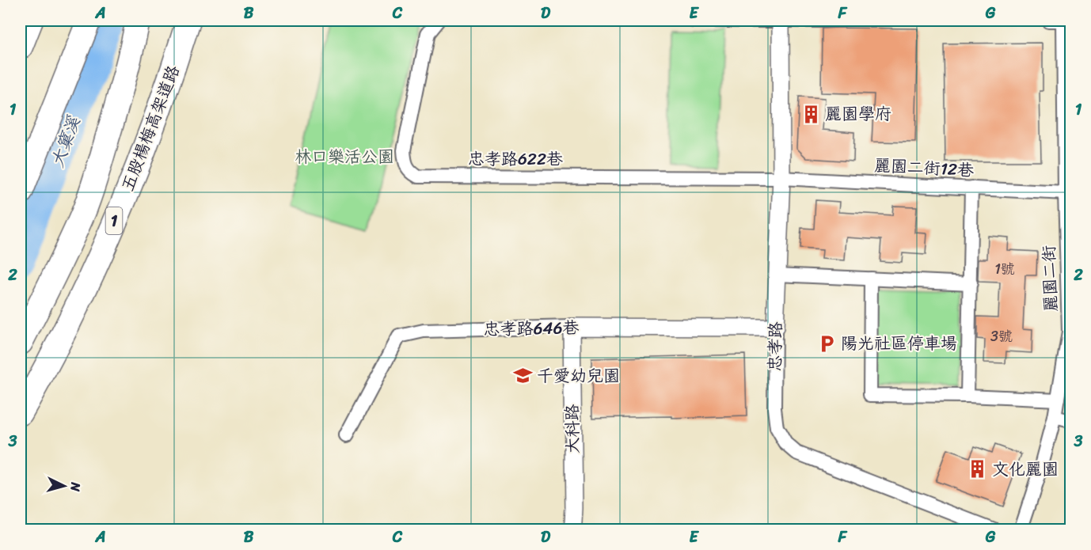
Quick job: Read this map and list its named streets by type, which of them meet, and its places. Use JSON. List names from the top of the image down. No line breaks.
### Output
{"streets":{"highway":["五股楊梅高架道路","1"],"street":["忠孝路622巷","麗園二街12巷","麗園二街","忠孝路646巷","忠孝路","大科路"]},"crossings":[["忠孝路622巷","麗園二街12巷"],["忠孝路622巷","忠孝路"],["麗園二街12巷","麗園二街"],["麗園二街12巷","忠孝路"],["忠孝路646巷","忠孝路"],["忠孝路646巷","大科路"]],"water":["大窠溪"],"parks":["林口樂活公園"],"places":{"building":["麗園學府","文化麗園"],"parking":["陽光社區停車場"],"school or university":["千愛幼兒園"]},"house_numbers":["1號","3號"],"north":"right","grid":{"columns":["A","B","C","D","E","F","G"],"rows":["1","2","3"]}}
